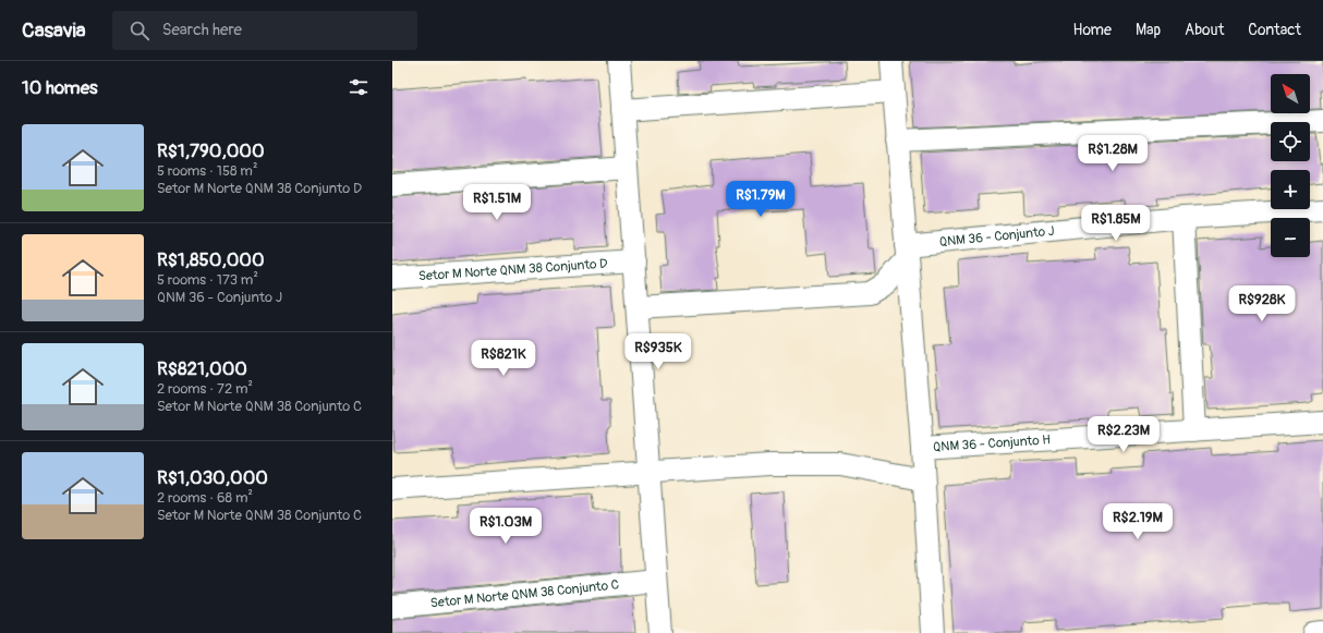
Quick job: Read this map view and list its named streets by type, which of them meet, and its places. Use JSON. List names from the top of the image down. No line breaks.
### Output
{"streets":{"street":["QNM 36 - Conjunto J","Setor M Norte QNM 38 Conjunto D","QNM 36 - Conjunto H","Setor M Norte QNM 38 Conjunto C"]},"north":"top left","page":{"header":"Casavia","search":"Search here","nav":["Home","Map","About","Contact"],"heading":"10 homes","map_buttons":["+","−"],"list":[{"name":"R$1,790,000","note":"5 rooms · 158 m² · Setor M Norte QNM 38 Conjunto D"},{"name":"R$1,850,000","note":"5 rooms · 173 m² · QNM 36 - Conjunto J"},{"name":"R$821,000","note":"2 rooms · 72 m² · Setor M Norte QNM 38 Conjunto C"},{"name":"R$1,030,000","note":"2 rooms · 68 m² · Setor M Norte QNM 38 Conjunto C"}],"price":["R$1.28M","R$1.79M","R$1.51M","R$1.85M","R$928K","R$935K","R$821K","R$2.23M","R$2.19M","R$1.03M"]}}
